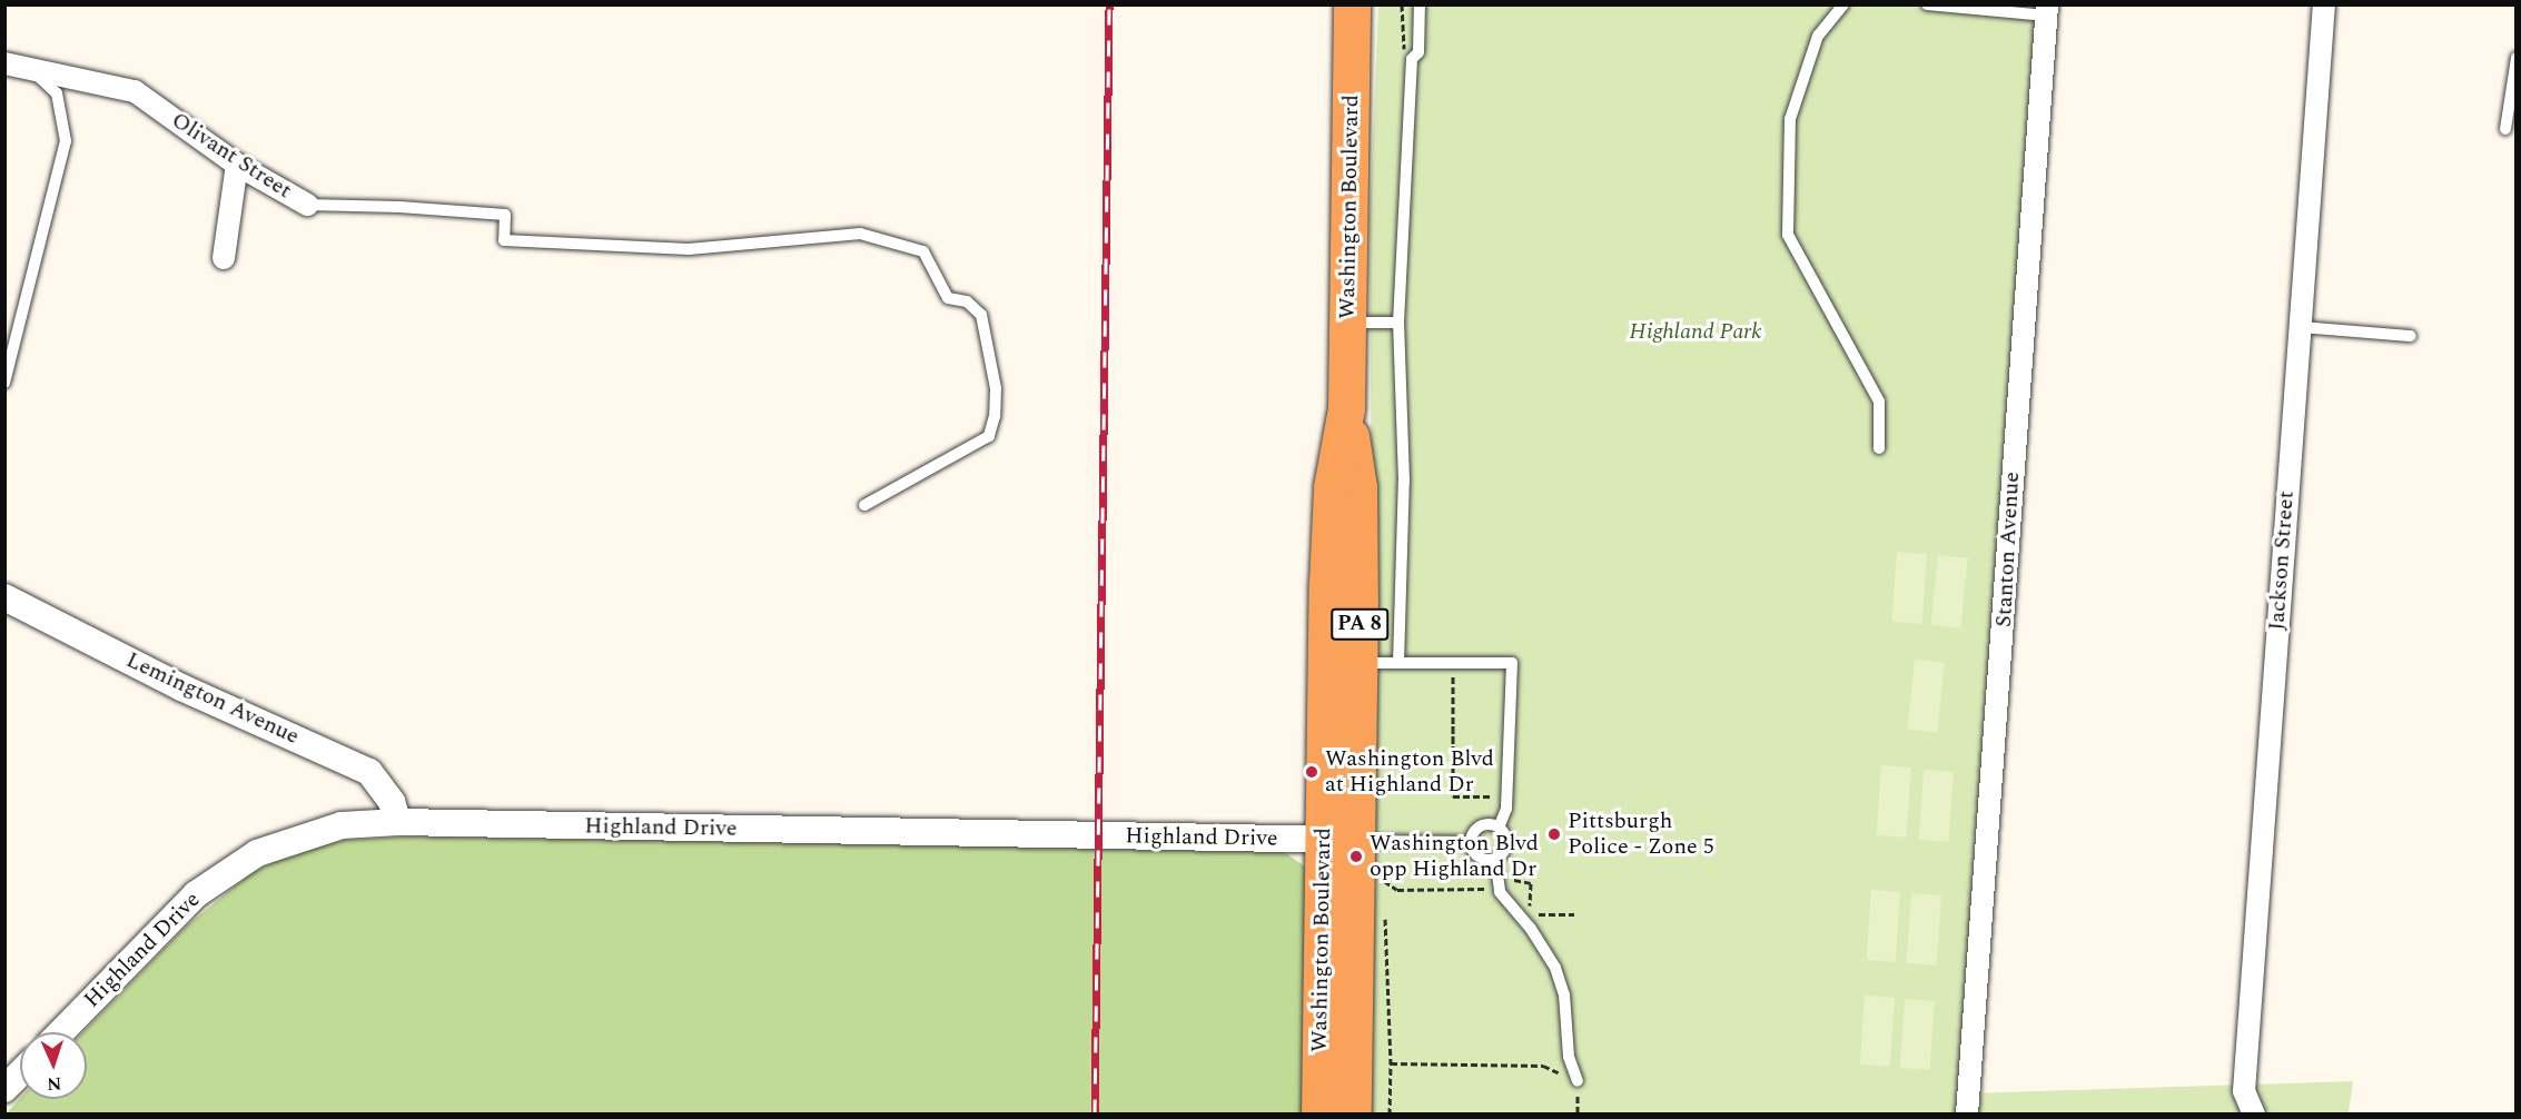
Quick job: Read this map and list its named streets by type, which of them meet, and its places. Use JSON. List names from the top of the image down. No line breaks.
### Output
{"streets":{"highway":["Washington Boulevard","PA 8"],"street":["Olivant Street","Stanton Avenue","Jackson Street","Lemington Avenue","Highland Drive"]},"crossings":[["Washington Boulevard","Highland Drive"],["Lemington Avenue","Highland Drive"]],"parks":["Highland Park"],"places":["Washington Blvd at Highland Dr","Pittsburgh Police - Zone 5","Washington Blvd opp Highland Dr"],"north":"bottom"}
